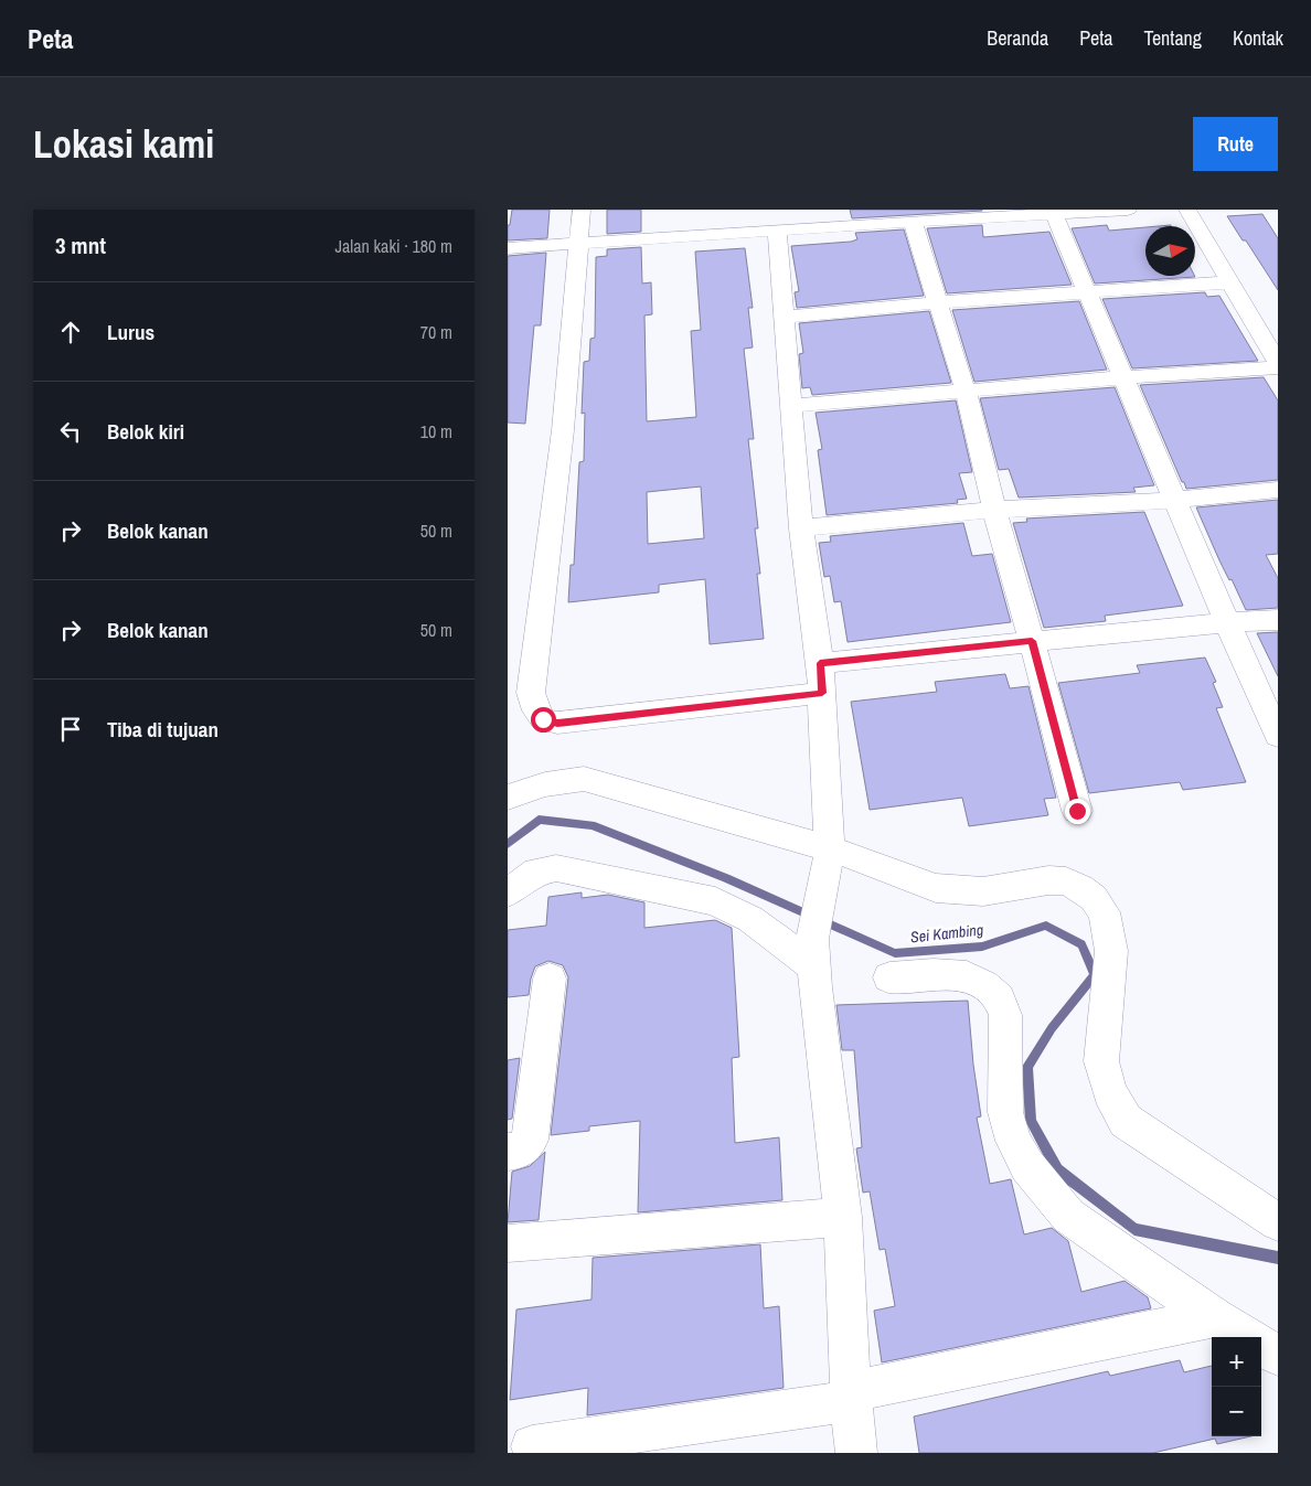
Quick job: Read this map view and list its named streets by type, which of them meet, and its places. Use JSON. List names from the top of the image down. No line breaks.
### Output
{"water":["Sei Kambing"],"north":"right","page":{"header":"Peta","nav":["Beranda","Peta","Tentang","Kontak"],"buttons":"Rute","title":"Lokasi kami","heading":["3 mnt","Jalan kaki · 180 m"],"list":[["Lurus","70 m"],["Belok kiri","10 m"],["Belok kanan","50 m"],["Belok kanan","50 m"],"Tiba di tujuan"],"map_buttons":["+","−"]}}
